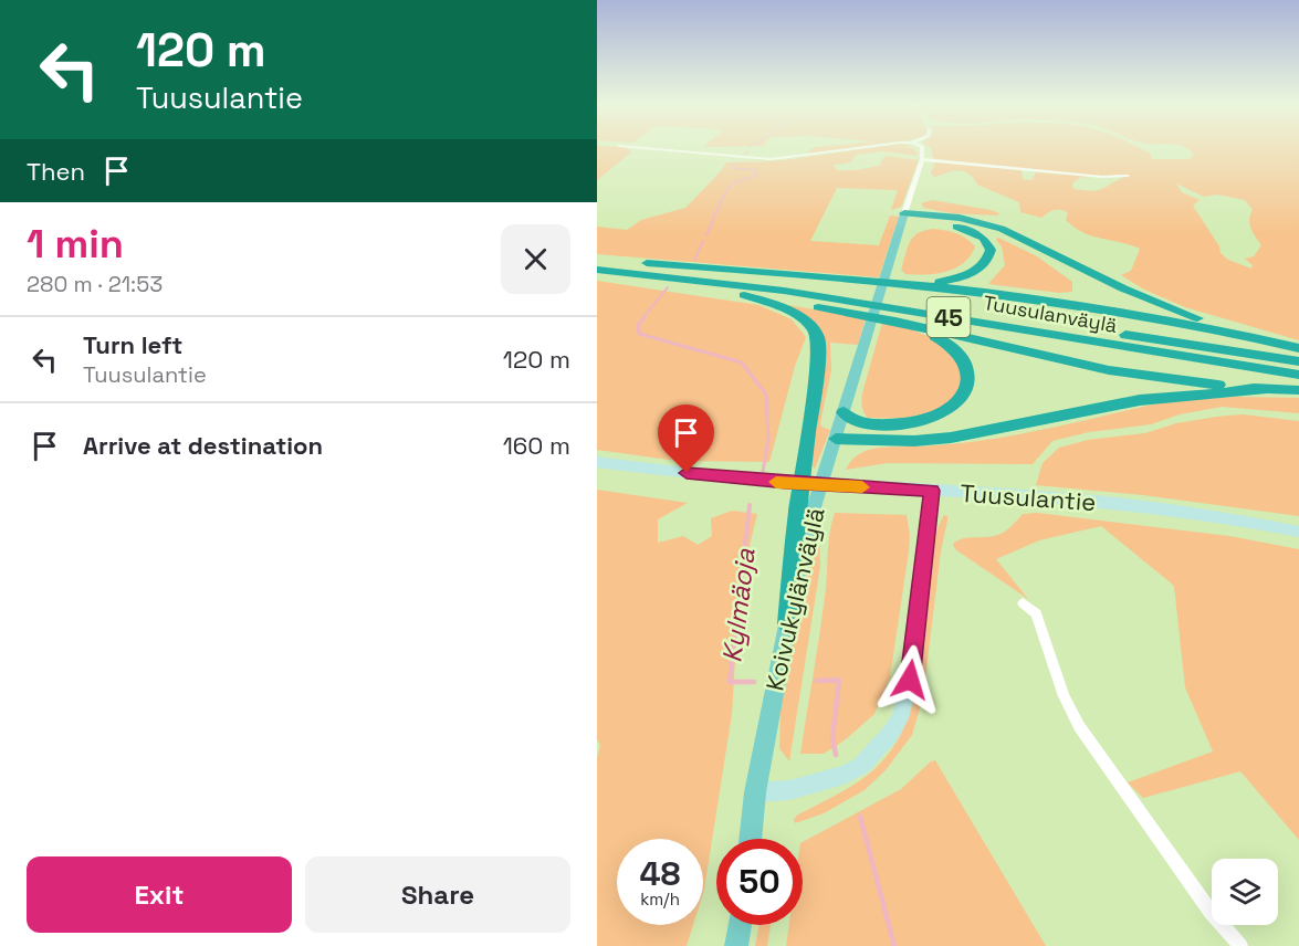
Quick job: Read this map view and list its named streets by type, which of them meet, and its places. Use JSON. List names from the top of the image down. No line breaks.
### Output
{"streets":{"highway":["Tuusulanväylä","45"],"main road":["Tuusulantie","Koivukylänväylä"]},"water":["Kylmäoja"],"page":{"turn":["120 m","Tuusulantie"],"then":"Then","heading":["1 min","280 m · 21:53"],"list":[{"name":"Turn left","note":"Tuusulantie","value":"120 m"},{"name":"Arrive at destination","value":"160 m"}],"speed":"48 km/h","limit":"50","buttons":["Exit","Share"]}}
